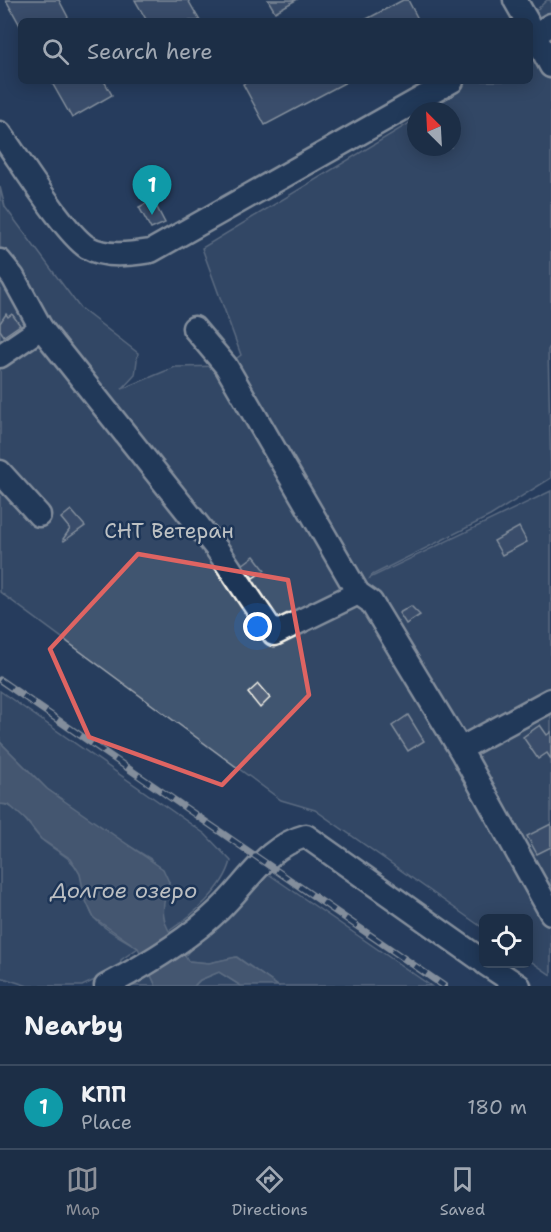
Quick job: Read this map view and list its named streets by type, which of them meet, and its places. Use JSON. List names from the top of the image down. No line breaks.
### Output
{"water":["Долгое озеро"],"parks":["СНТ Ветеран"],"north":"top left","page":{"search":"Search here","pins":"1","heading":"Nearby","list":[{"mark":"1","name":"КПП","note":"Place","value":"180 m"}],"nav":["Map","Directions","Saved"]}}
